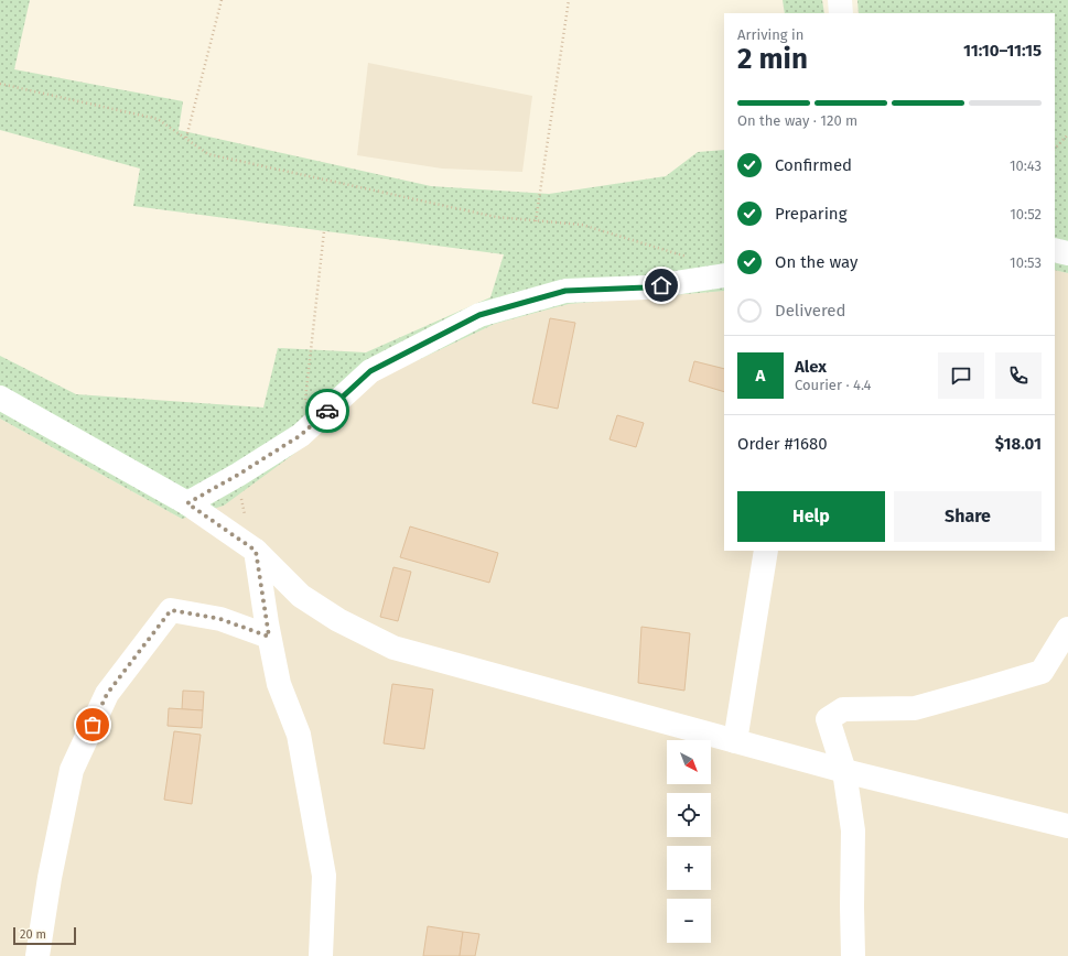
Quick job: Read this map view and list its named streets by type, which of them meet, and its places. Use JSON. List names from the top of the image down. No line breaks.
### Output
{"scale_bar":"20 m","north":"bottom right","page":{"heading":["2 min","Arriving in","11:10–11:15"],"panel":["Alex","Courier · 4.4","Order #1680","$18.01"],"bar":"On the way · 120 m","list":[["Confirmed","10:43"],["Preparing","10:52"],["On the way","10:53"],"Delivered"],"round":"A","buttons":["Help","Share"],"map_buttons":["+","−"],"scale":"20 m"}}
